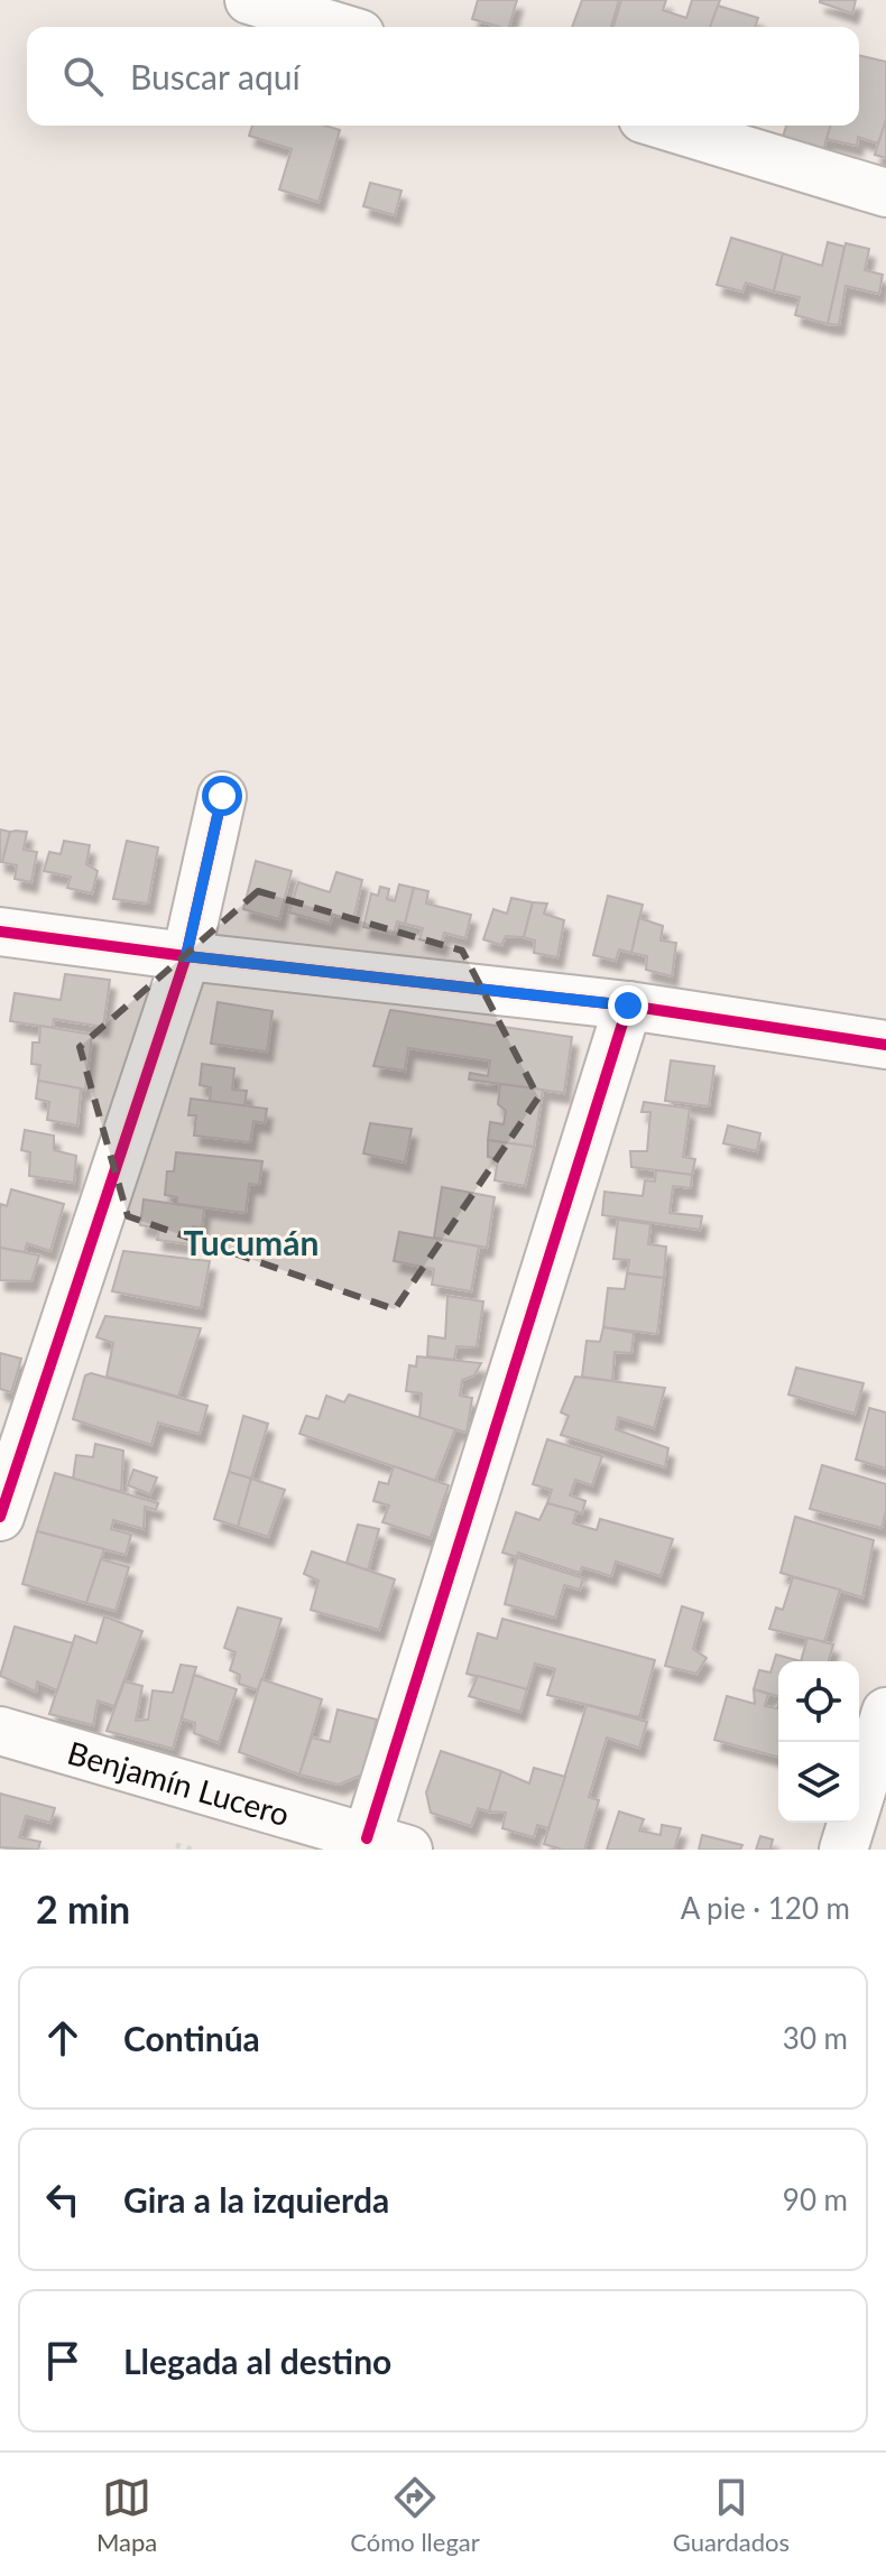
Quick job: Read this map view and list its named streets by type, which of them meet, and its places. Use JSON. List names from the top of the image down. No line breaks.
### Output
{"streets":{"street":["Benjamín Lucero"]},"districts":["Tucumán"],"page":{"search":"Buscar aquí","heading":["2 min","A pie · 120 m"],"list":[["Continúa","30 m"],["Gira a la izquierda","90 m"],"Llegada al destino"],"nav":["Mapa","Cómo llegar","Guardados"]}}
